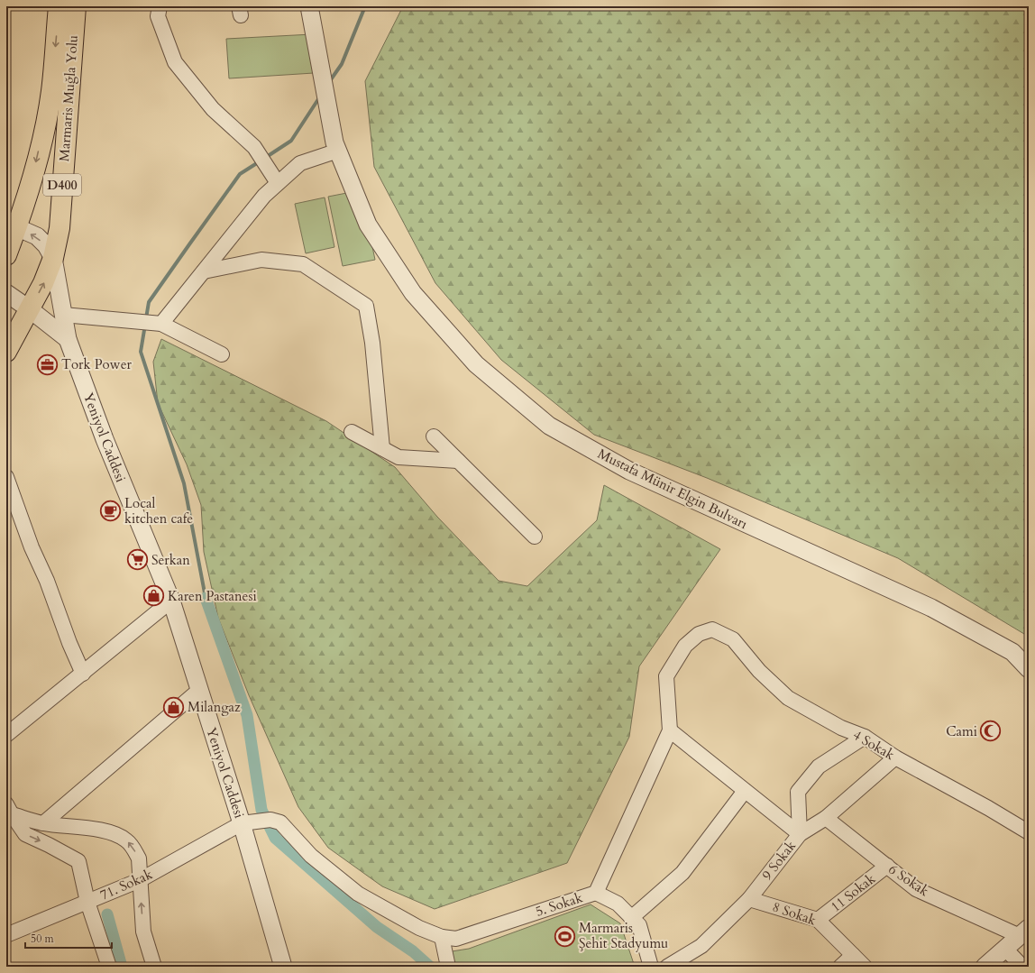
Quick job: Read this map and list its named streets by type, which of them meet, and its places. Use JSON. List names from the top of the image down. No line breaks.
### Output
{"streets":{"highway":["Marmaris Muğla Yolu","D400"],"street":["Yeniyol Caddesi","Mustafa Münir Elgin Bulvarı","4 Sokak","9 Sokak","6 Sokak","71. Sokak","11 Sokak","5. Sokak","8 Sokak"]},"crossings":[["Marmaris Muğla Yolu","Yeniyol Caddesi"],["D400","Yeniyol Caddesi"],["Yeniyol Caddesi","71. Sokak"],["Yeniyol Caddesi","5. Sokak"],["4 Sokak","9 Sokak"],["4 Sokak","5. Sokak"],["9 Sokak","6 Sokak"],["9 Sokak","8 Sokak"],["6 Sokak","11 Sokak"],["71. Sokak","5. Sokak"],["11 Sokak","8 Sokak"]],"places":{"office":["Tork Power"],"cafe":["Local kitchen cafe"],"supermarket":["Serkan"],"shop":["Karen Pastanesi","Milangaz"],"mosque":["Cami"],"sports":["Marmaris Şehit Stadyumu"]},"scale_bar":"50 m"}
